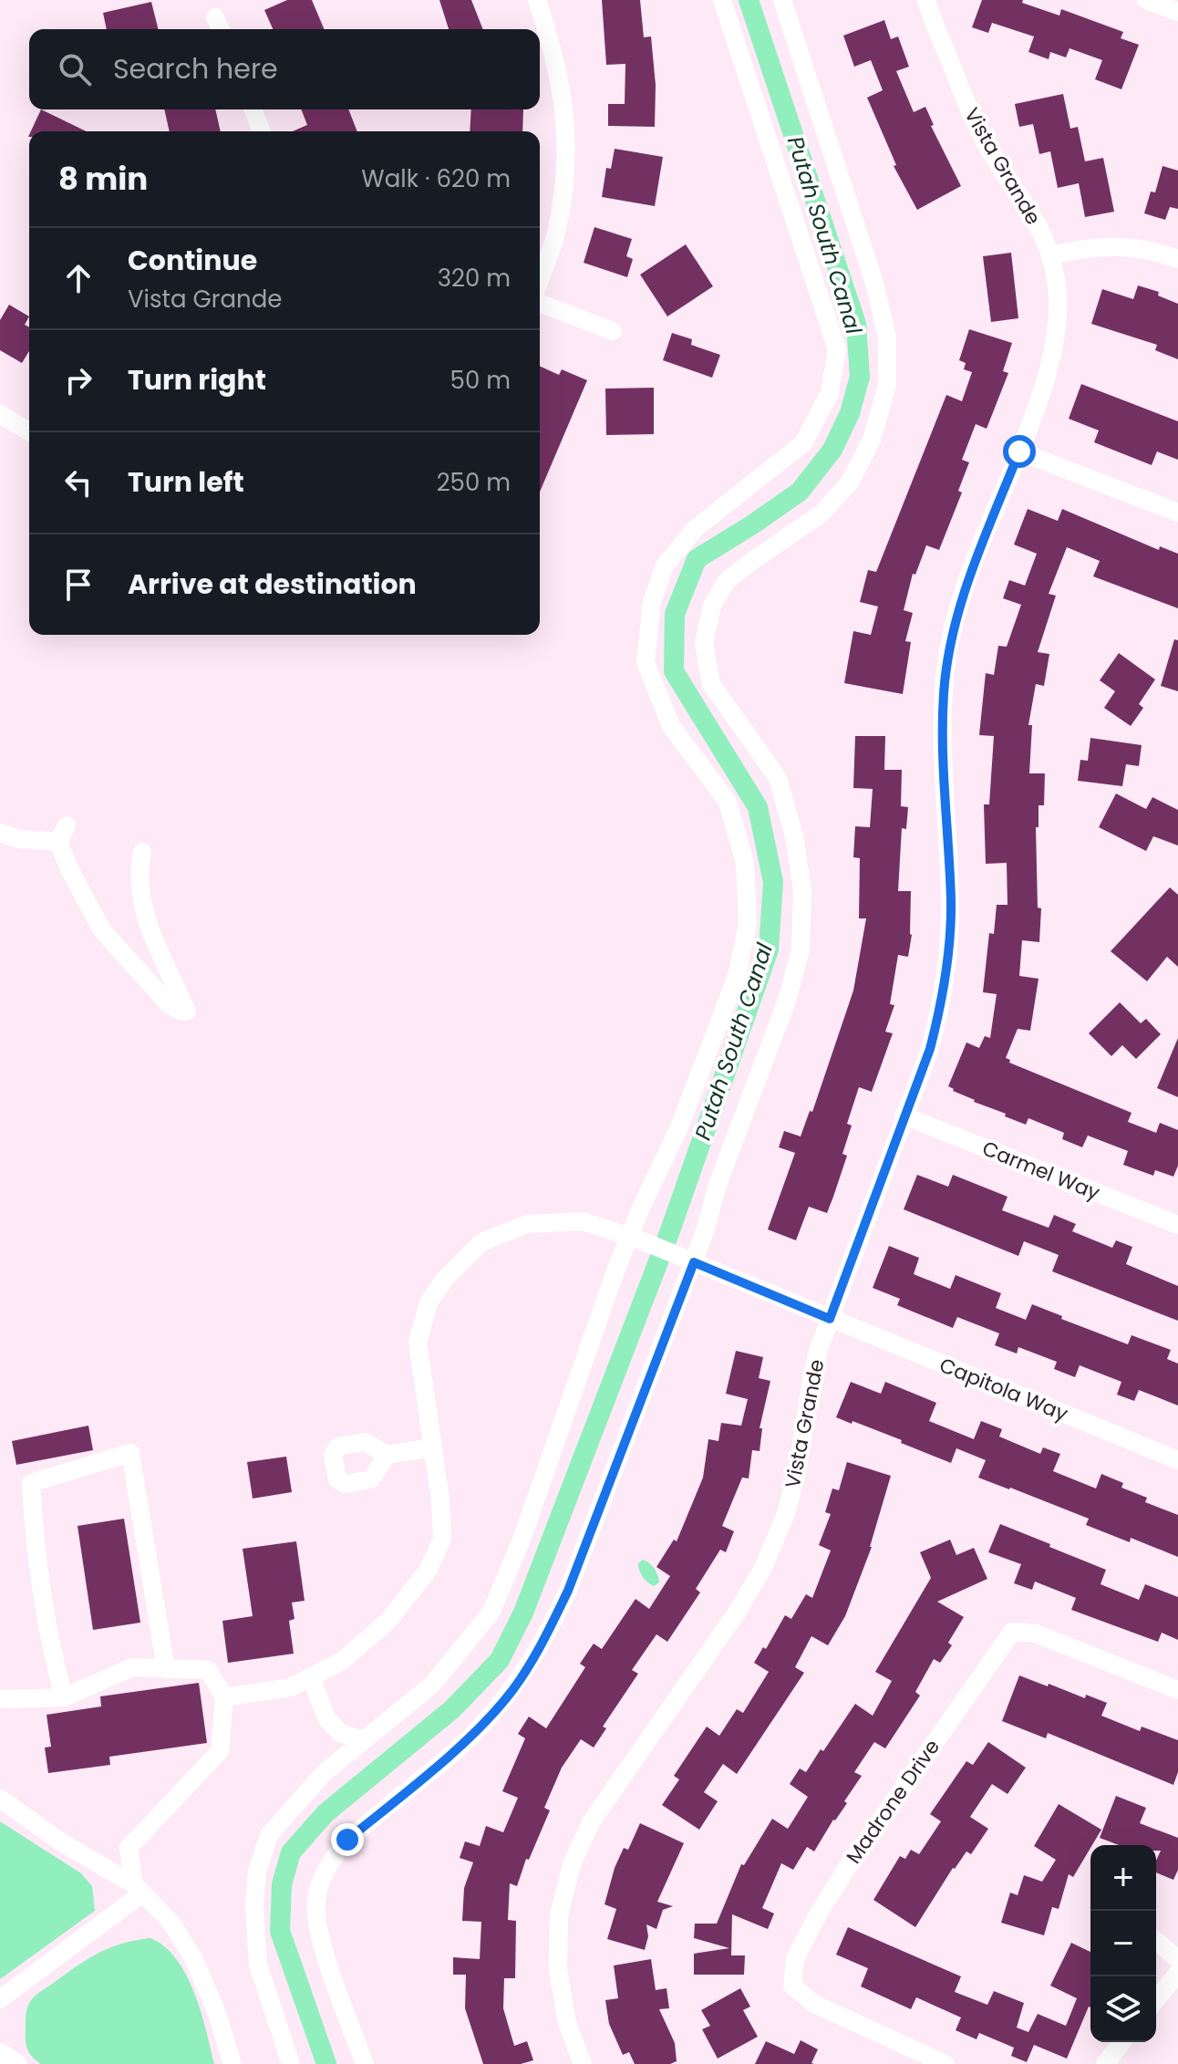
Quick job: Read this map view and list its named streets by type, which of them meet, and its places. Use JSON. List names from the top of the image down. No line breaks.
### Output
{"streets":{"street":["Vista Grande","Carmel Way","Capitola Way","Madrone Drive"]},"crossings":[["Vista Grande","Carmel Way"],["Vista Grande","Capitola Way"]],"water":["Putah South Canal"],"page":{"search":"Search here","heading":["8 min","Walk · 620 m"],"list":[["Continue","Vista Grande","320 m"],["Turn right","50 m"],["Turn left","250 m"],"Arrive at destination"],"map_buttons":["+","−"]}}
